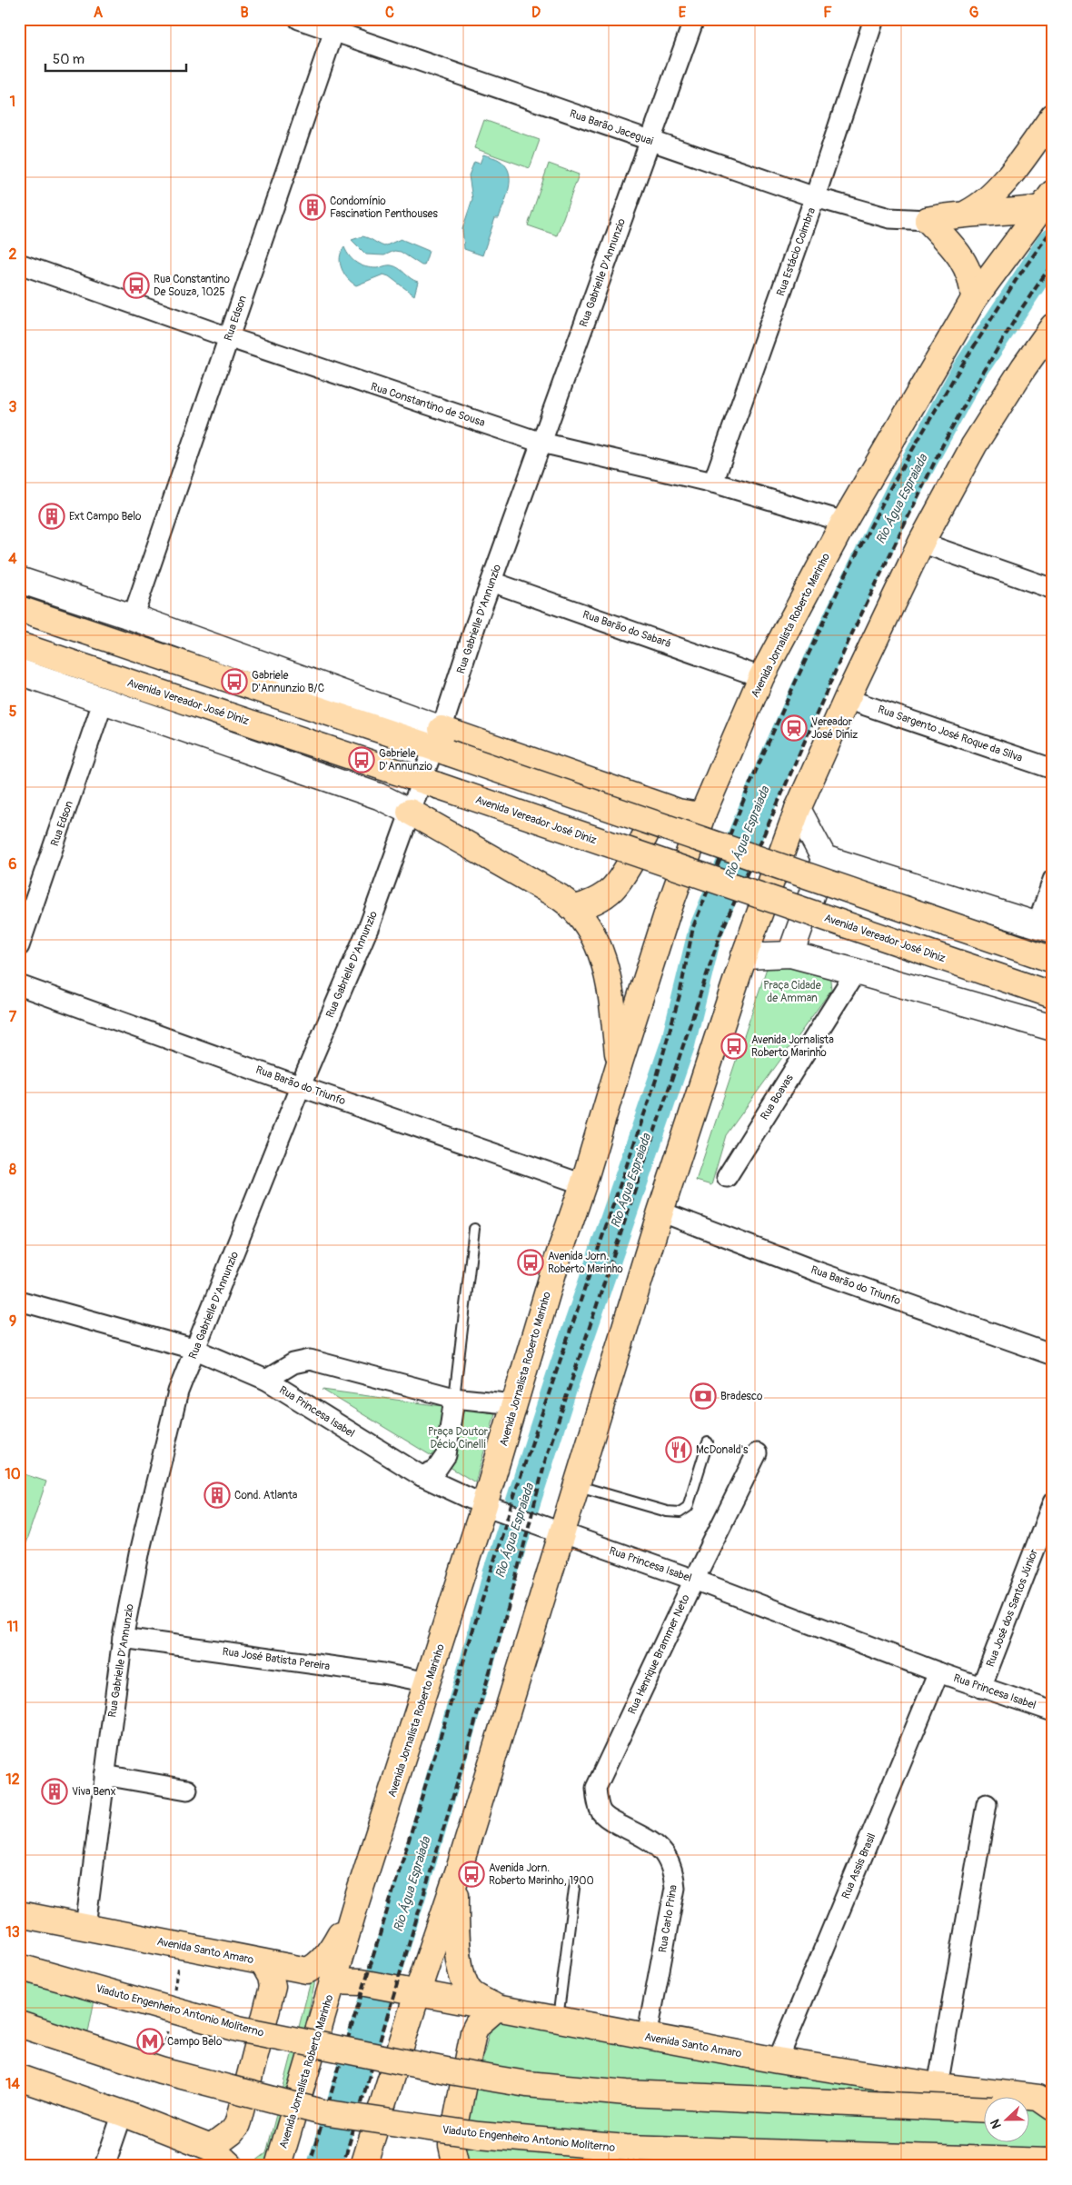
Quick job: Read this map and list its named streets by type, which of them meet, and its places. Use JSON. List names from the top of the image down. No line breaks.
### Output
{"streets":{"main road":["Avenida Jornalista Roberto Marinho","Avenida Vereador José Diniz","Avenida Santo Amaro","Viaduto Engenheiro Antonio Moliterno"],"street":["Rua Barão Jaceguai","Rua Estácio Coimbra","Rua Gabrielle D'Annunzio","Rua Edson","Rua Constantino de Sousa","Rua Barão do Sabará","Rua Sargento José Roque da Silva","Rua Barão do Triunfo","Rua Boavas","Rua Princesa Isabel","Rua José dos Santos Júnior","Rua Henrique Brammer Neto","Rua José Batista Pereira","Rua Assis Brasil","Rua Carlo Prina"]},"crossings":[["Rua Barão Jaceguai","Rua Estácio Coimbra"],["Rua Barão Jaceguai","Rua Gabrielle D'Annunzio"],["Rua Barão Jaceguai","Rua Edson"],["Rua Estácio Coimbra","Rua Constantino de Sousa"],["Rua Gabrielle D'Annunzio","Rua Constantino de Sousa"],["Rua Gabrielle D'Annunzio","Rua Barão do Sabará"],["Rua Gabrielle D'Annunzio","Avenida Vereador José Diniz"],["Rua Gabrielle D'Annunzio","Rua Barão do Triunfo"],["Rua Gabrielle D'Annunzio","Rua Princesa Isabel"],["Rua Gabrielle D'Annunzio","Rua José Batista Pereira"],["Rua Gabrielle D'Annunzio","Avenida Santo Amaro"],["Rua Edson","Rua Constantino de Sousa"],["Rua Constantino de Sousa","Avenida Jornalista Roberto Marinho"],["Avenida Jornalista Roberto Marinho","Rua Barão do Sabará"],["Avenida Jornalista Roberto Marinho","Rua Barão do Triunfo"],["Avenida Jornalista Roberto Marinho","Rua Princesa Isabel"],["Avenida Jornalista Roberto Marinho","Rua José Batista Pereira"],["Avenida Jornalista Roberto Marinho","Avenida Santo Amaro"],["Rua Princesa Isabel","Rua José dos Santos Júnior"],["Rua Princesa Isabel","Rua Henrique Brammer Neto"],["Rua Princesa Isabel","Rua Assis Brasil"],["Rua Henrique Brammer Neto","Rua Carlo Prina"],["Rua Assis Brasil","Avenida Santo Amaro"],["Rua Carlo Prina","Avenida Santo Amaro"]],"water":["Rio Água Espraiada"],"parks":["Praça Cidade de Amman","Praça Doutor Décio Cinelli"],"places":{"building":["Condomínio Fascination Penthouses","Ext Campo Belo","Cond. Atlanta","Viva Benx"],"bus stop":["Rua Constantino De Souza, 1025","Gabriele D'Annunzio B/C","Gabriele D'Annunzio","Avenida Jornalista Roberto Marinho","Avenida Jorn. Roberto Marinho","Avenida Jorn. Roberto Marinho, 1900"],"station":["Vereador José Diniz"],"bank":["Bradesco"],"restaurant":["McDonald's"],"metro station":["Campo Belo"]},"scale_bar":"50 m","north":"left","grid":{"columns":["A","B","C","D","E","F","G"],"rows":["1","2","3","4","5","6","7","8","9","10","11","12","13","14"]}}
